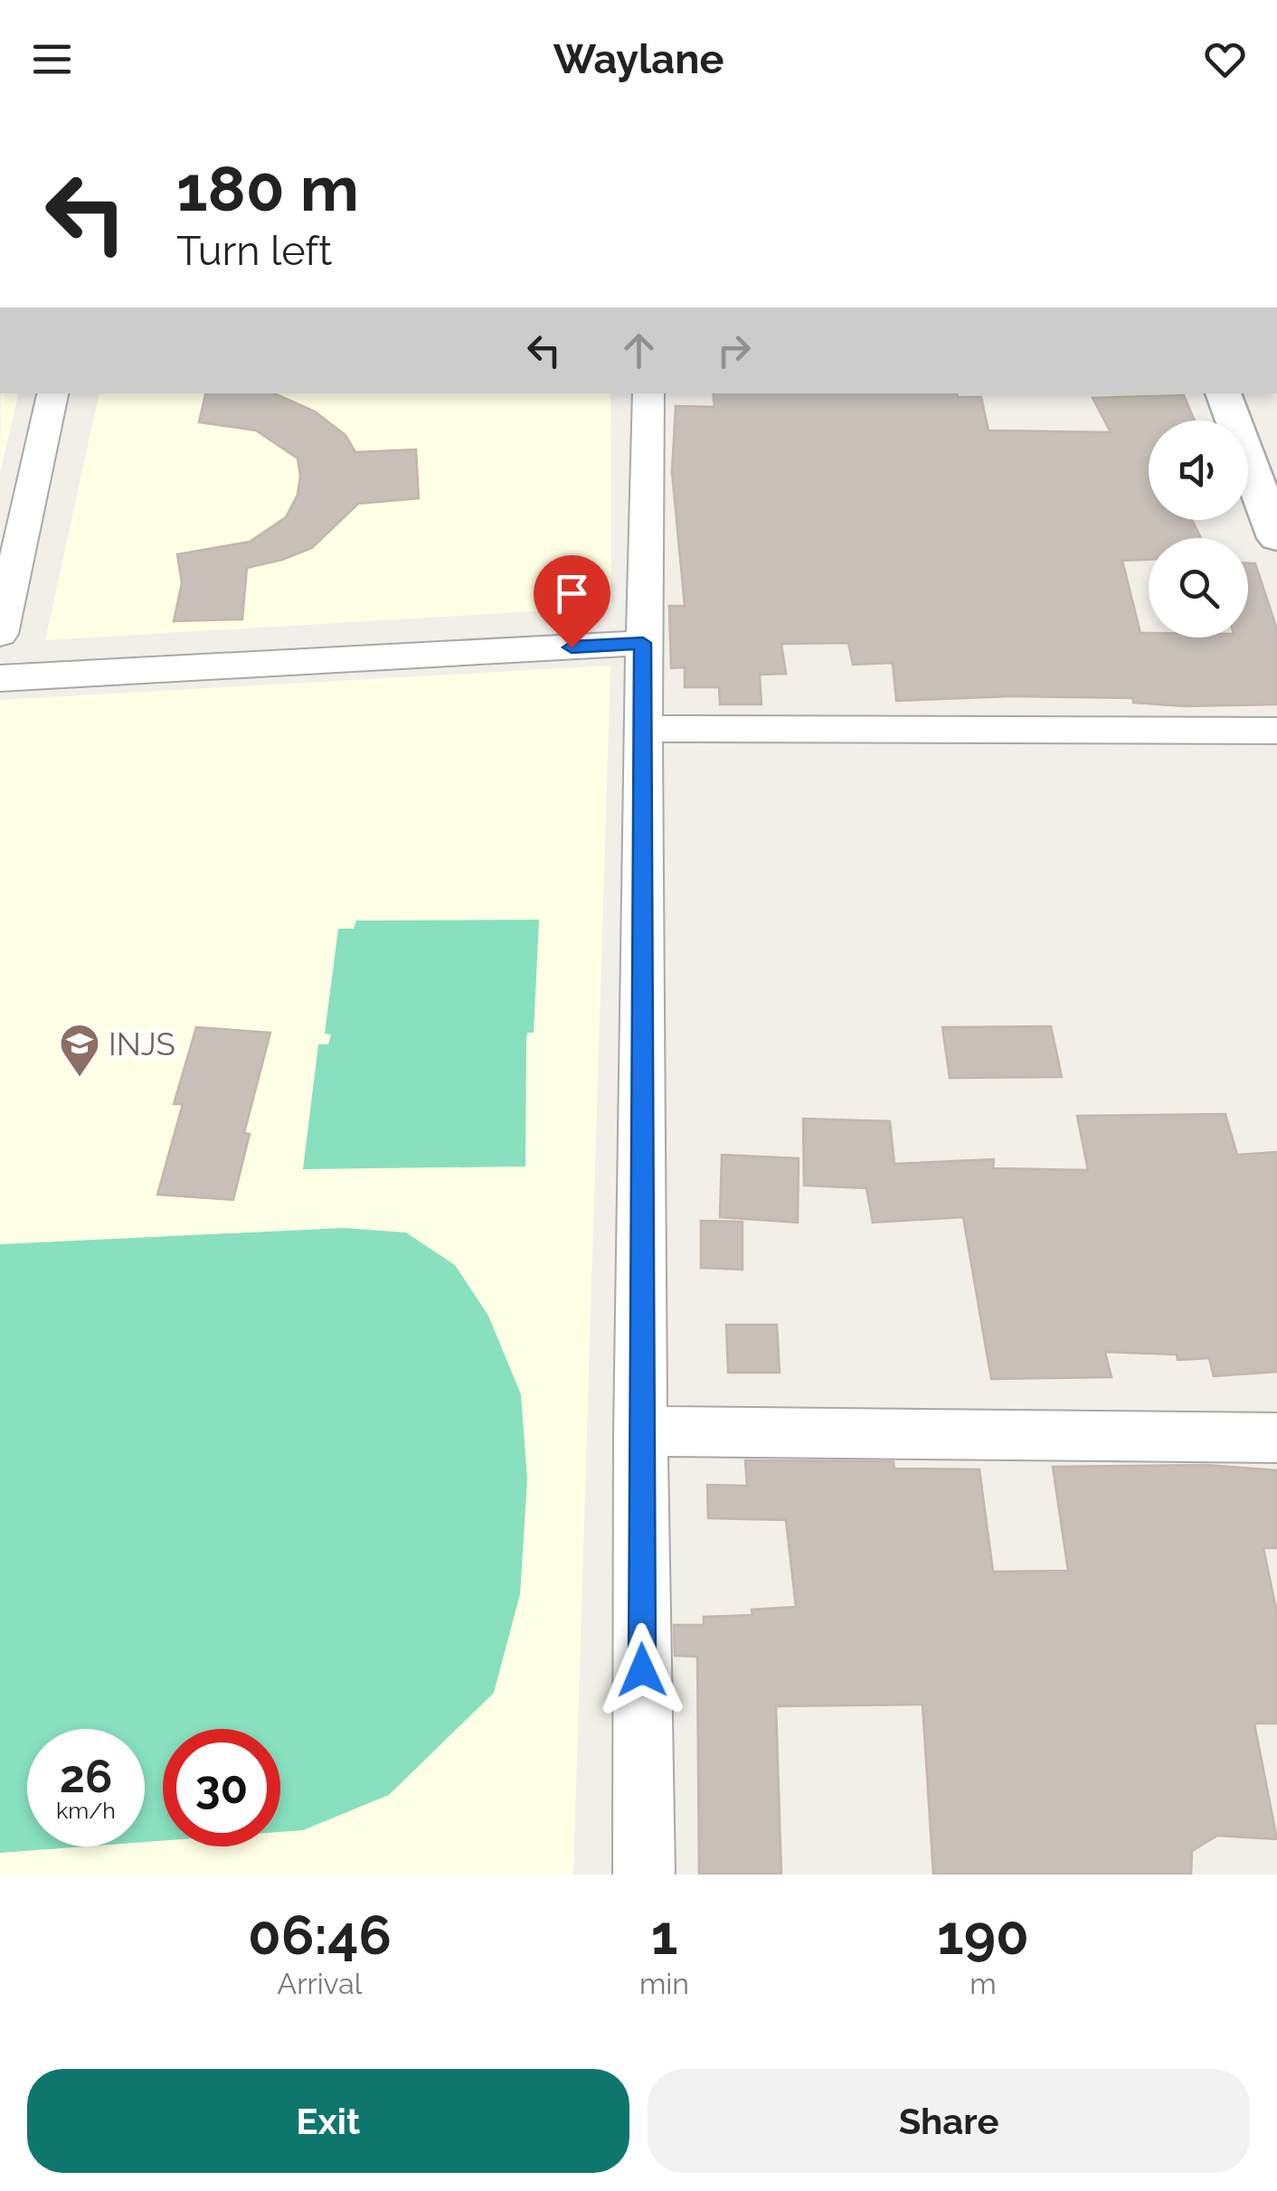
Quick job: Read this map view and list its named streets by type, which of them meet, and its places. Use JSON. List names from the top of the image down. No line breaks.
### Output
{"places":{"school or university":["INJS"]},"page":{"header":"Waylane","turn":["180 m","Turn left"],"speed":"26 km/h","limit":"30","eta":["06:46","Arrival","1","min","190","m"],"buttons":["Exit","Share"]}}
